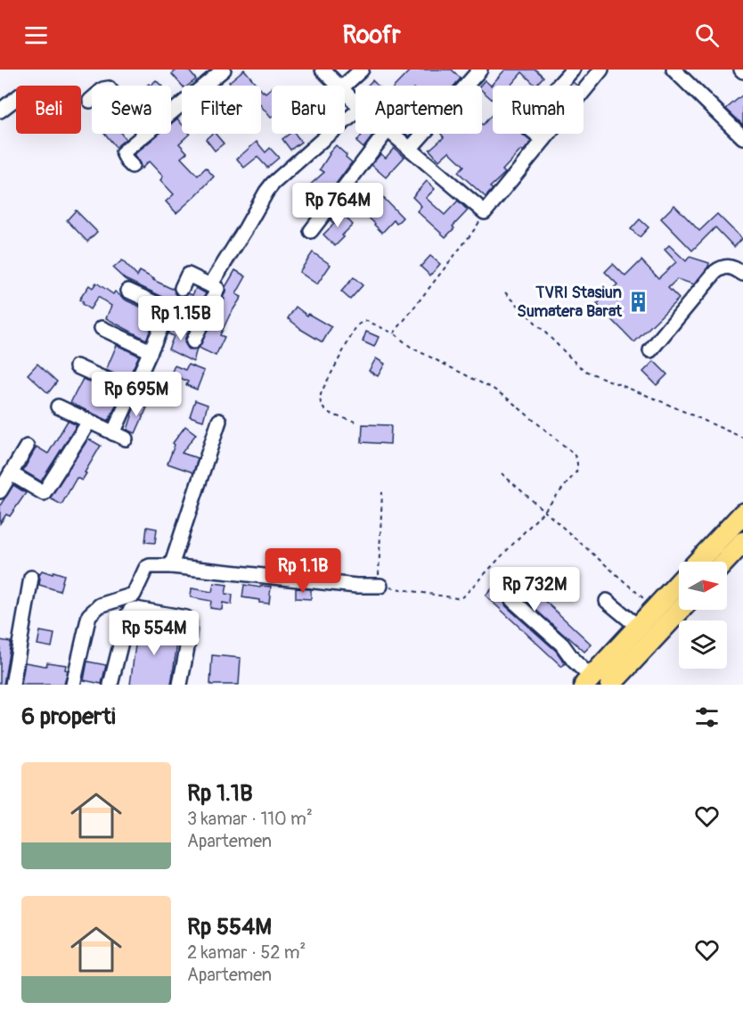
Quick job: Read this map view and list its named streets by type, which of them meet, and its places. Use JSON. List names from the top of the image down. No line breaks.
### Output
{"places":{"building":["TVRI Stasiun Sumatera Barat"]},"north":"right","page":{"header":"Roofr","chip":["Beli","Sewa","Filter","Baru","Apartemen","Rumah"],"price":["Rp 764M","Rp 1.15B","Rp 695M","Rp 1.1B","Rp 732M","Rp 554M"],"heading":"6 properti","list":[{"name":"Rp 1.1B","note":"3 kamar · 110 m² · Apartemen"},{"name":"Rp 554M","note":"2 kamar · 52 m² · Apartemen"}]}}
